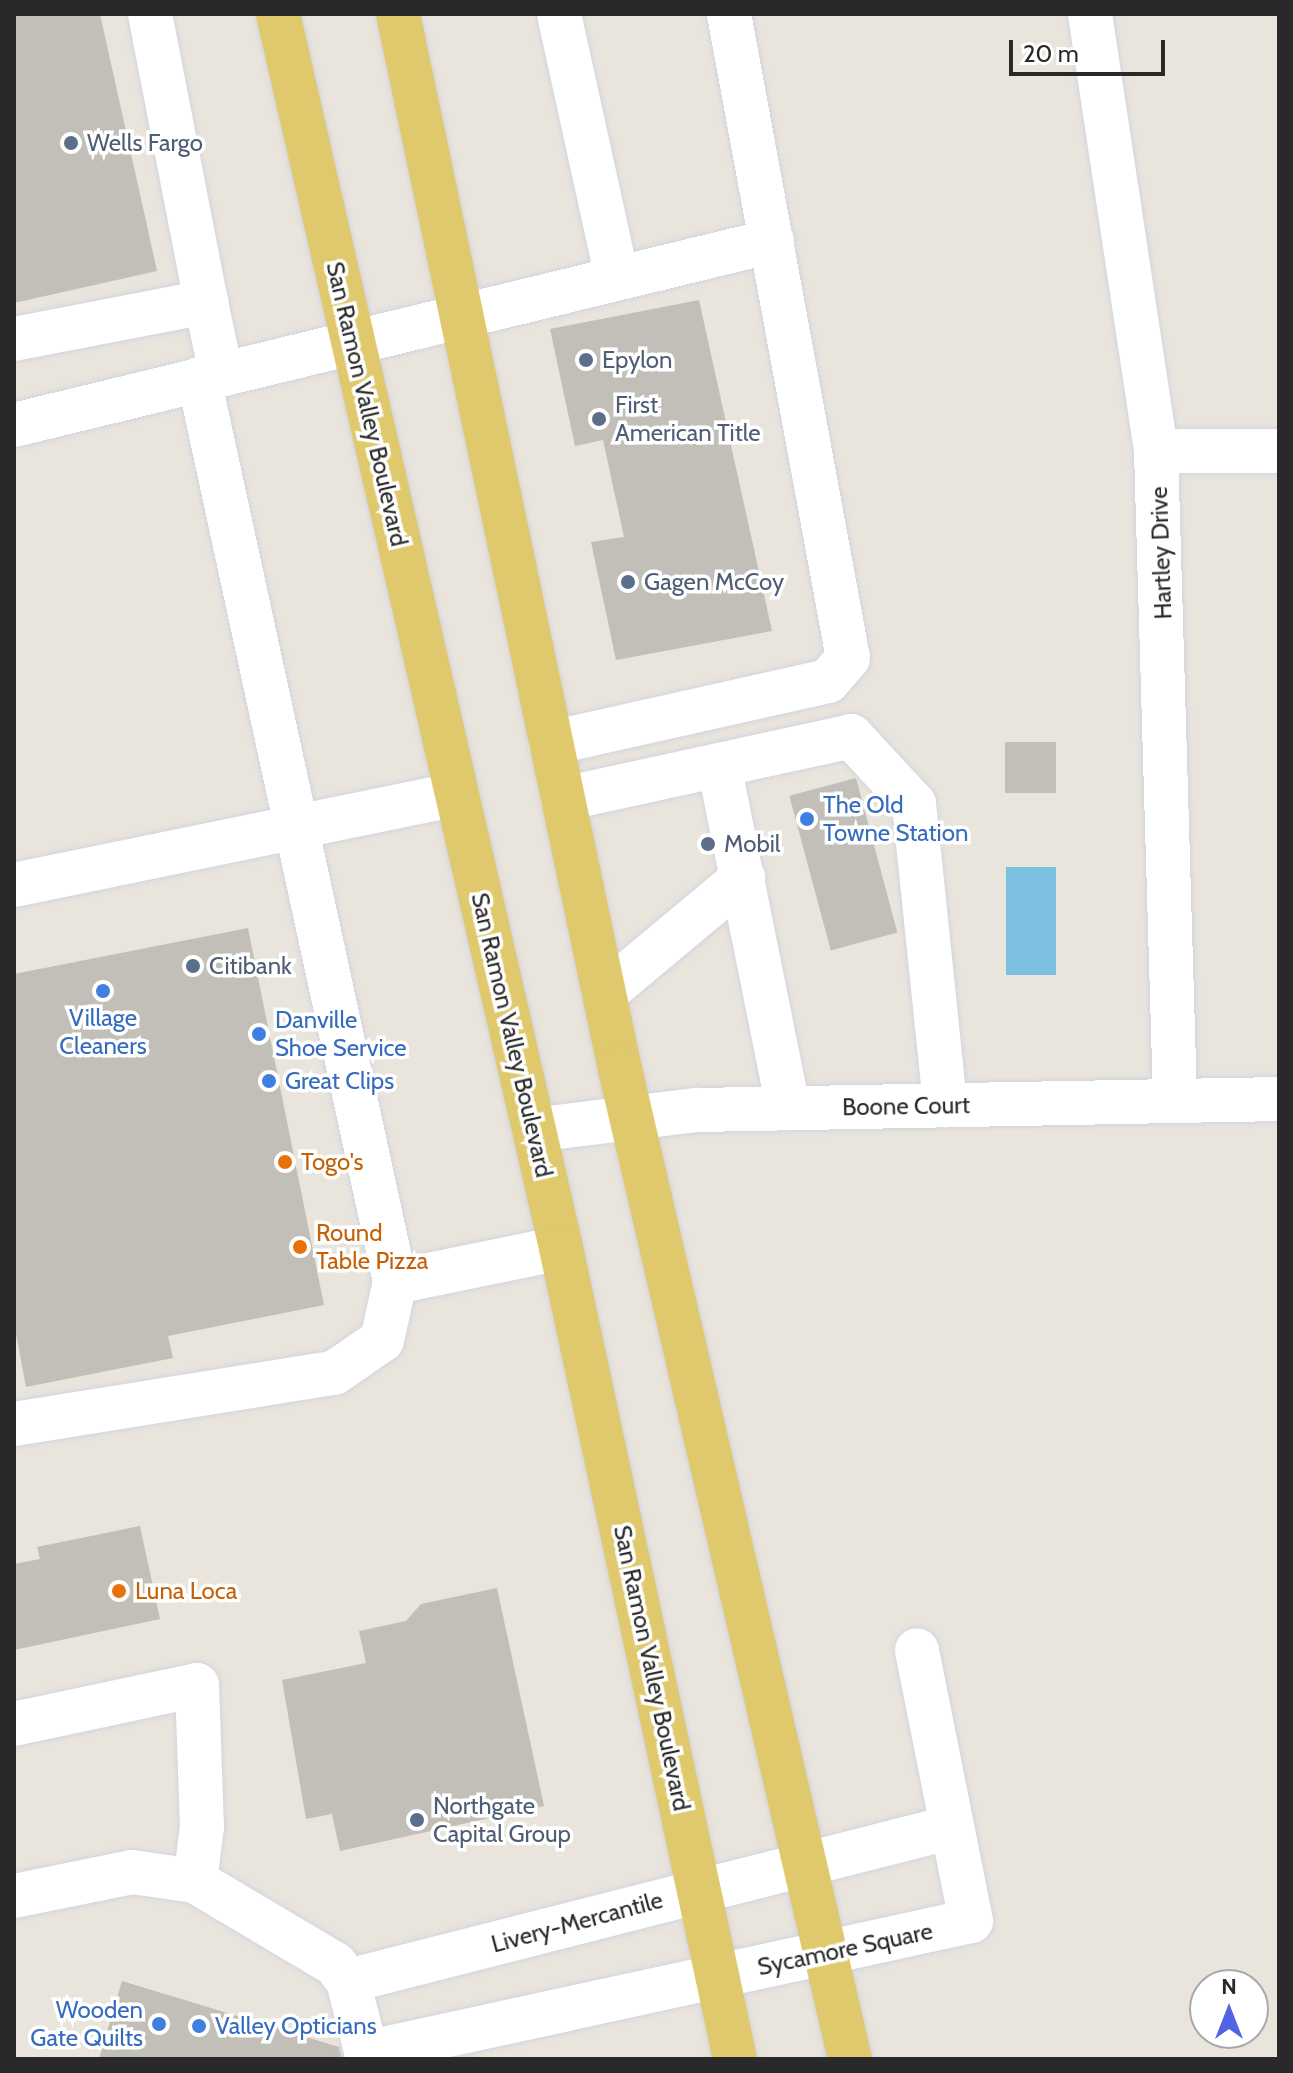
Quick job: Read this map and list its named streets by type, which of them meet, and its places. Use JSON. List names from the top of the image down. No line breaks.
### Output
{"streets":{"main road":["San Ramon Valley Boulevard"],"street":["Hartley Drive","Boone Court","Livery-Mercantile","Sycamore Square"]},"crossings":[["San Ramon Valley Boulevard","Boone Court"],["San Ramon Valley Boulevard","Livery-Mercantile"],["San Ramon Valley Boulevard","Sycamore Square"],["Hartley Drive","Boone Court"]],"places":["Wells Fargo","Epylon","First American Title","Gagen McCoy","The Old Towne Station","Mobil","Citibank","Village Cleaners","Danville Shoe Service","Great Clips","Togo's","Round Table Pizza","Luna Loca","Northgate Capital Group","Wooden Gate Quilts","Valley Opticians"],"scale_bar":"20 m","north":"top"}
